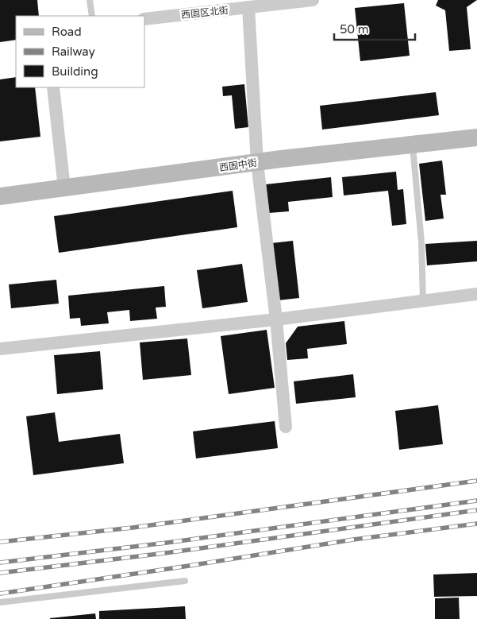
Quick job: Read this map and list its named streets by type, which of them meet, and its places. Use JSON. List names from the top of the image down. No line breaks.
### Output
{"streets":{"street":["西固区北街","西固中街"]},"legend":["Road","Railway","Building"],"scale_bar":"50 m"}
